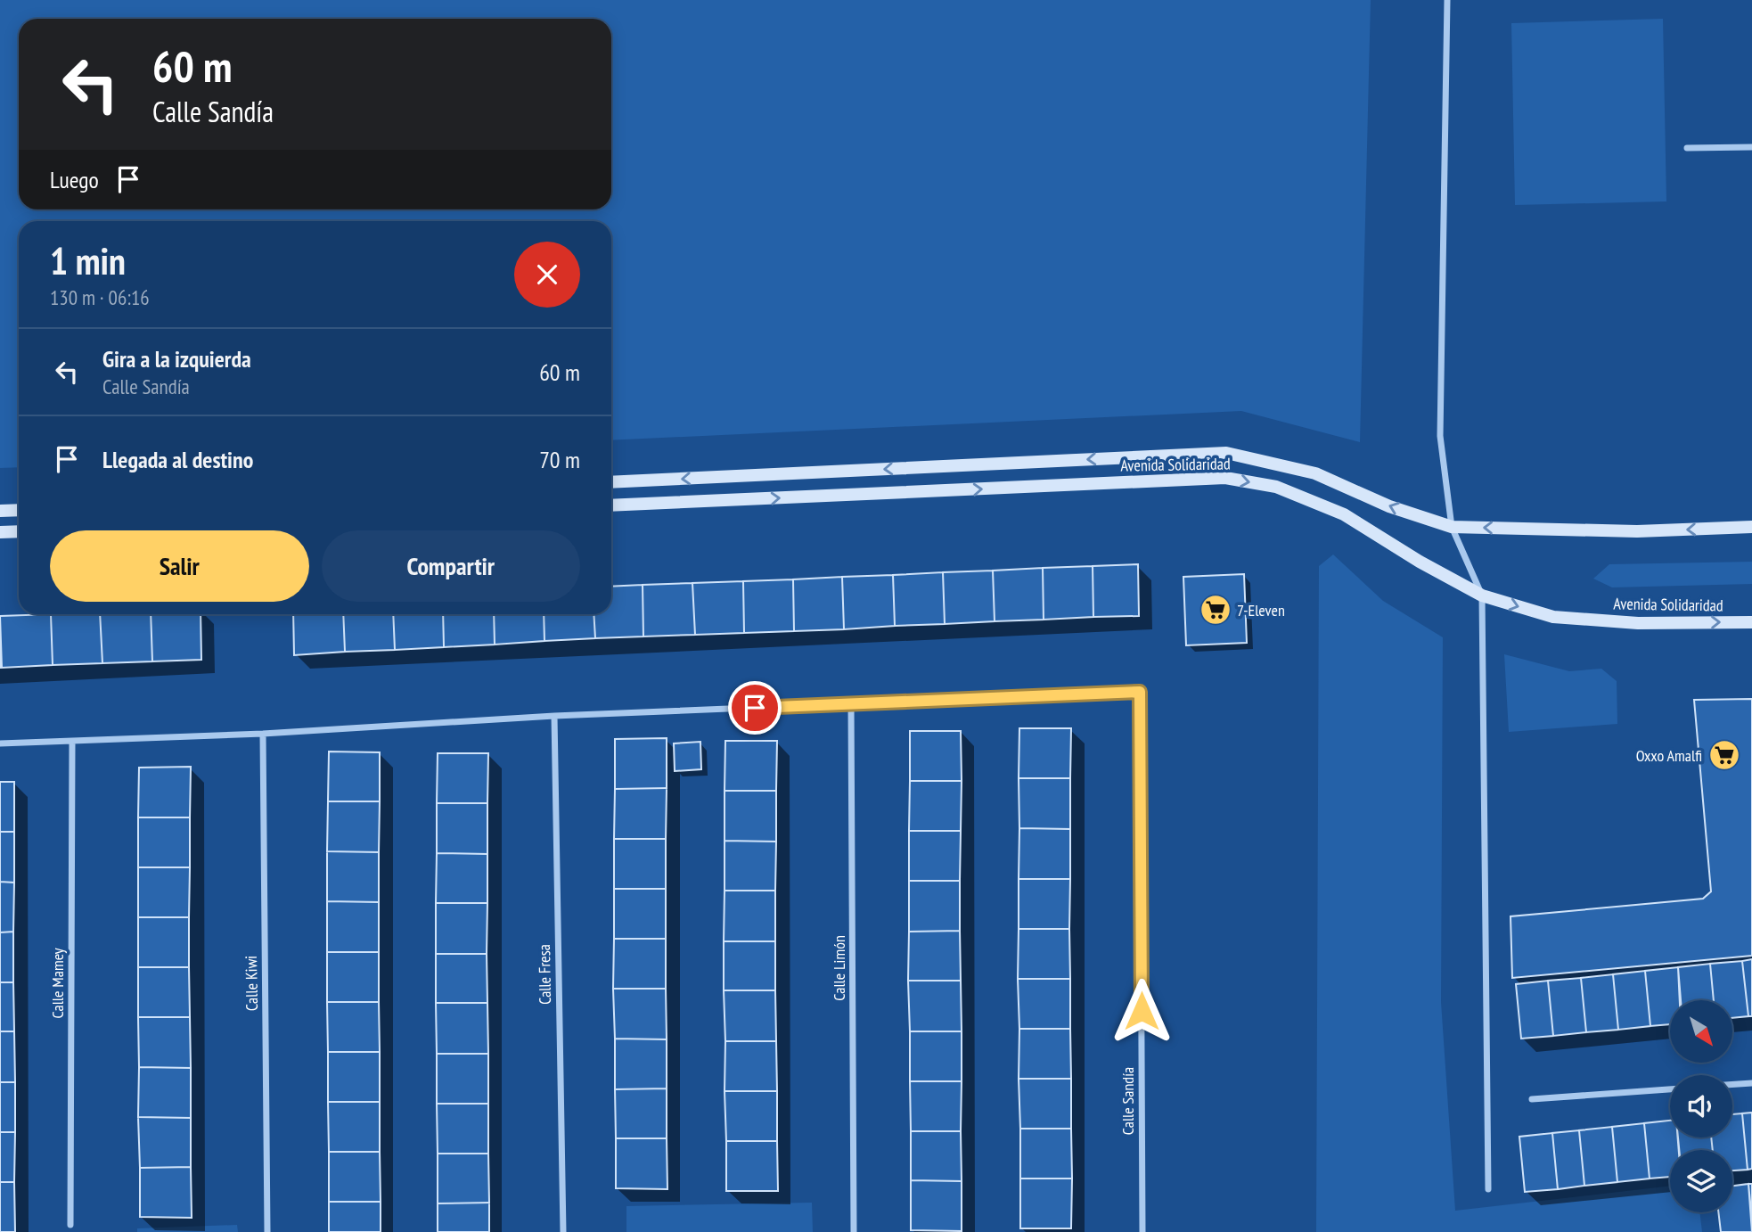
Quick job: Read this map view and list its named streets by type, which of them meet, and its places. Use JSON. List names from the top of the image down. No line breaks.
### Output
{"streets":{"main road":["Avenida Solidaridad"],"street":["Calle Limón","Calle Fresa","Calle Mamey","Calle Kiwi","Calle Sandía"]},"crossings":[["Calle Limón","Calle Sandía"],["Calle Fresa","Calle Sandía"]],"places":{"supermarket":["7-Eleven","Oxxo Amalfi"]},"north":"bottom right","page":{"turn":["60 m","Calle Sandía"],"then":"Luego","heading":["1 min","130 m · 06:16"],"list":[{"name":"Gira a la izquierda","note":"Calle Sandía","value":"60 m"},{"name":"Llegada al destino","value":"70 m"}],"buttons":["Salir","Compartir"]}}
